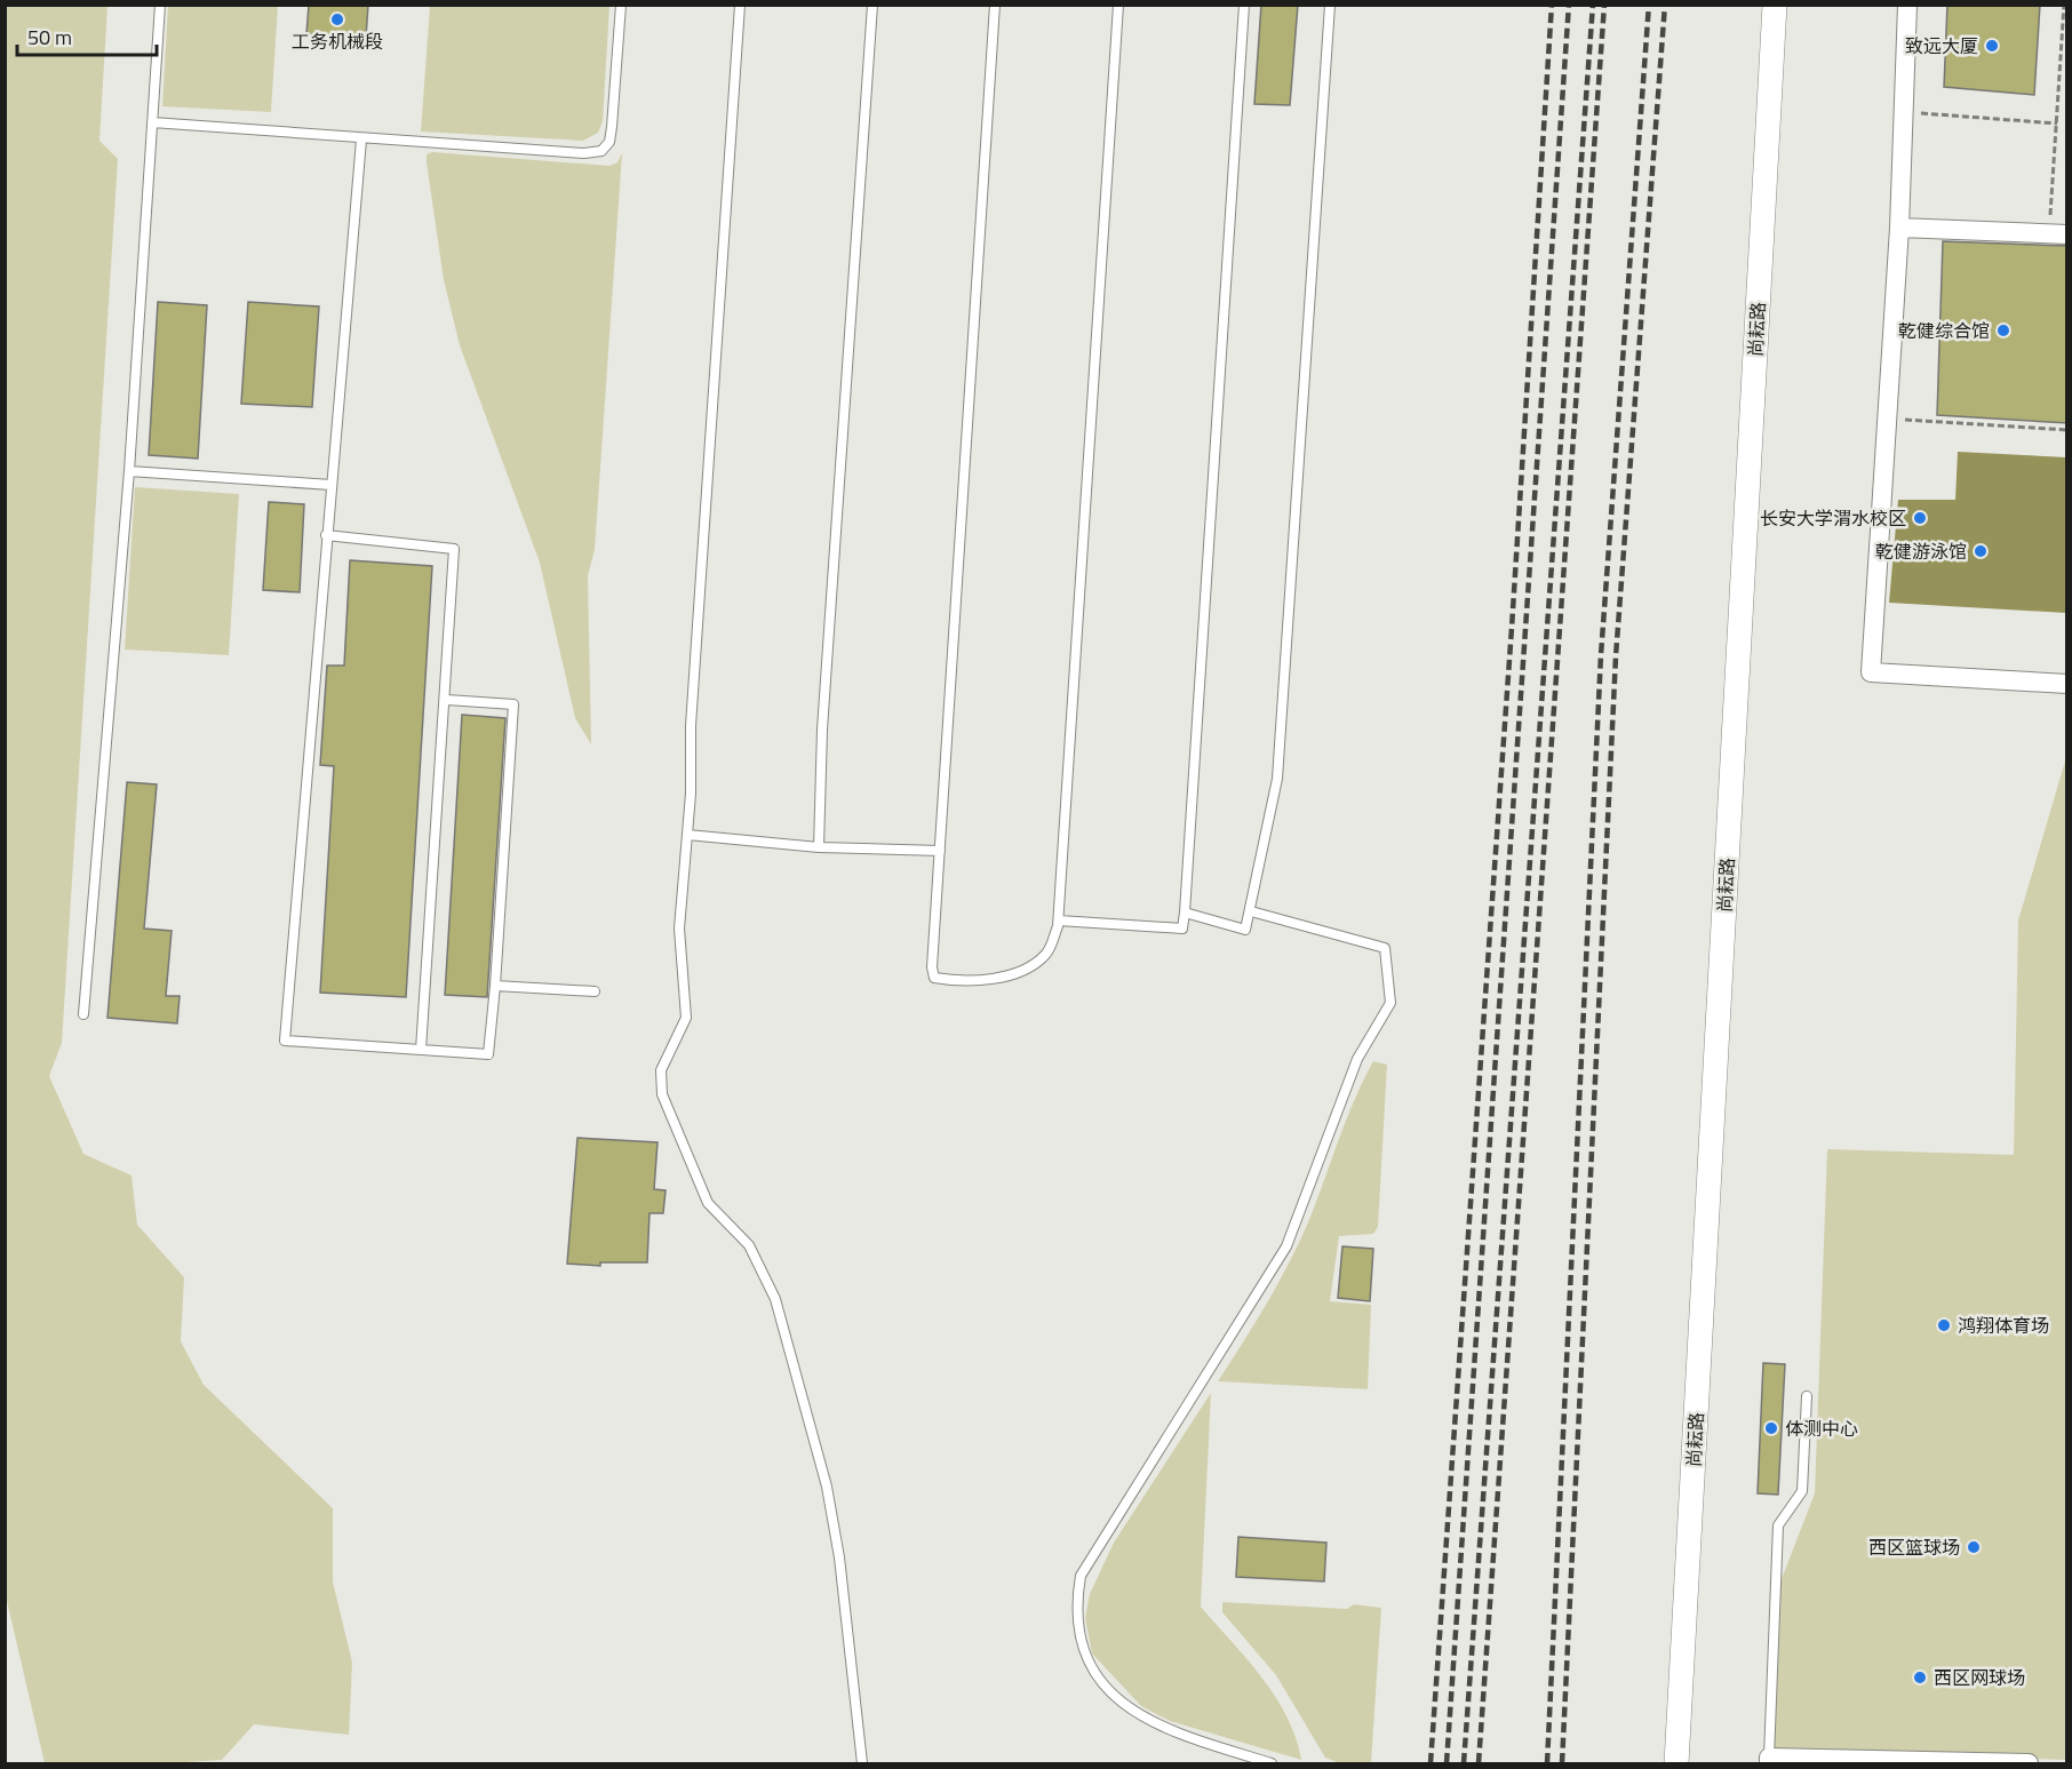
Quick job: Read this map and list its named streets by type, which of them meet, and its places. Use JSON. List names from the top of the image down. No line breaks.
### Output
{"streets":{"street":["尚耘路"]},"places":["工务机械段","致远大厦","乾健综合馆","长安大学渭水校区","乾健游泳馆","鸿翔体育场","体测中心","西区篮球场","西区网球场"],"scale_bar":"50 m"}
